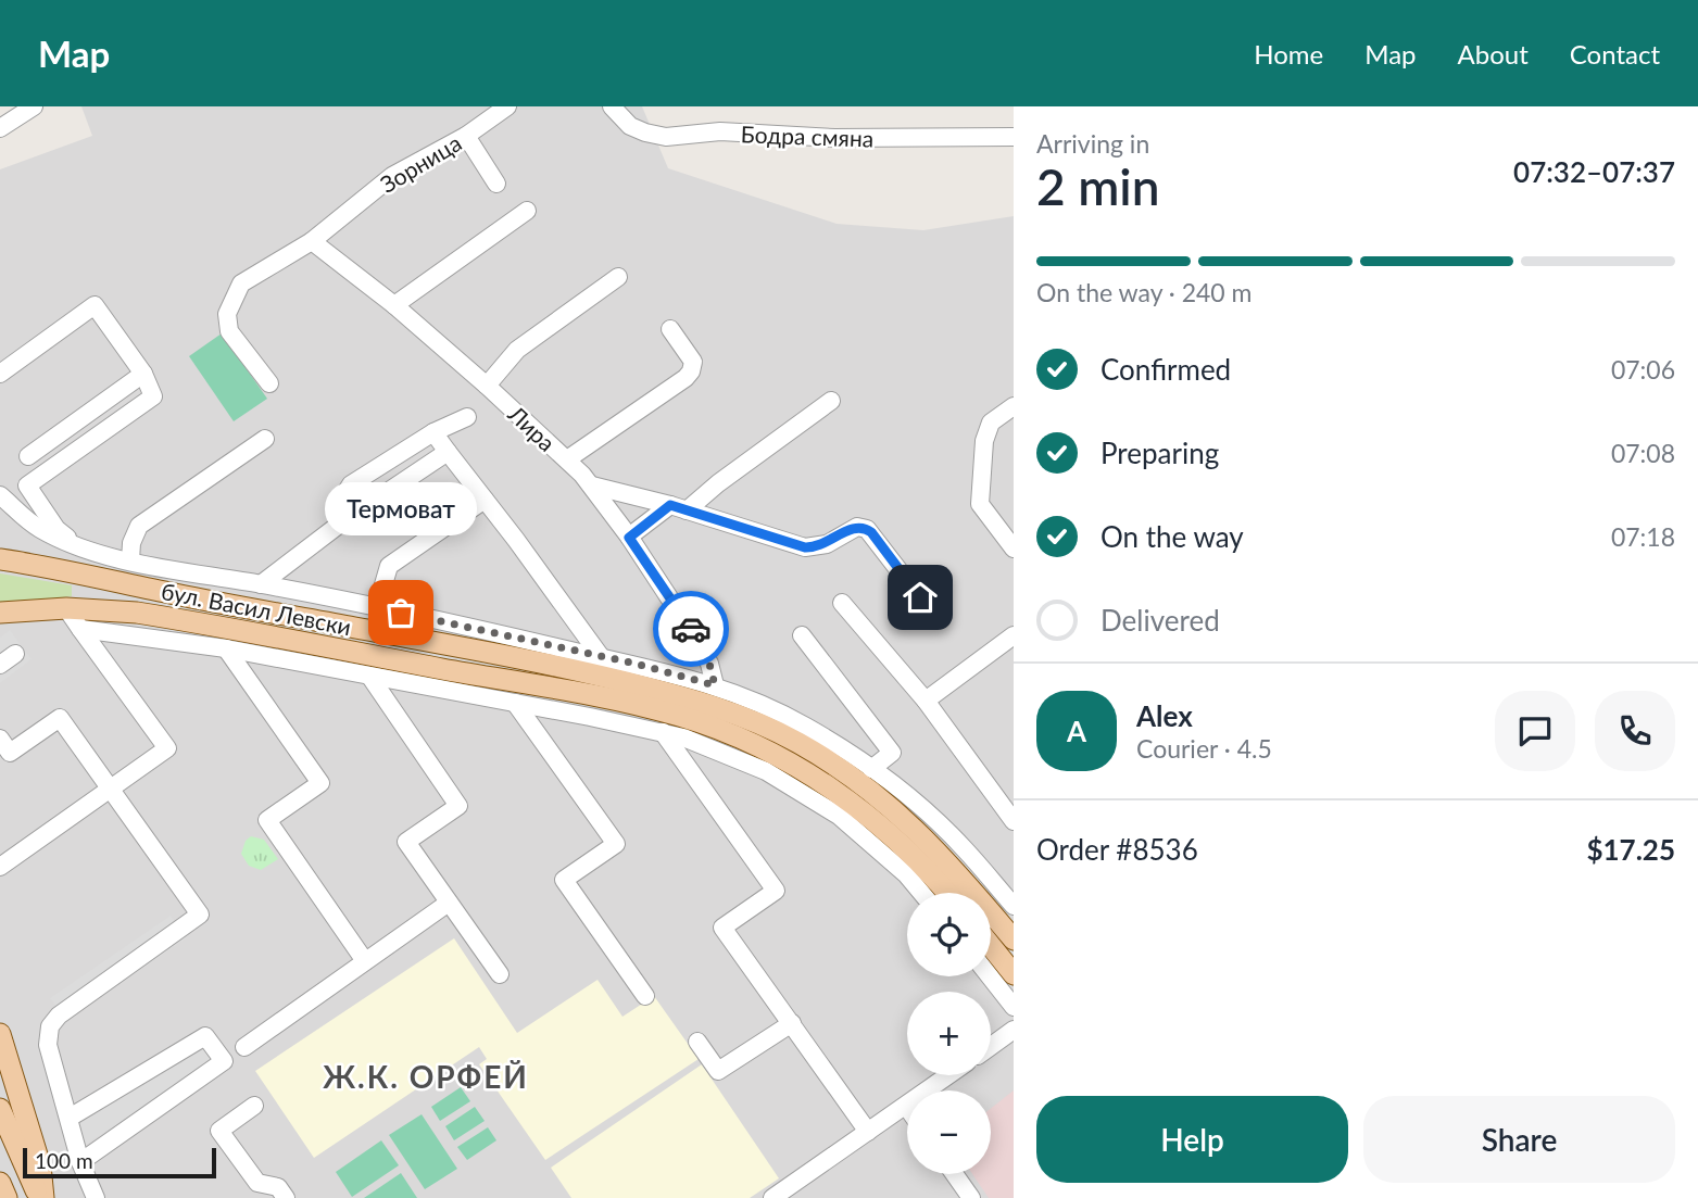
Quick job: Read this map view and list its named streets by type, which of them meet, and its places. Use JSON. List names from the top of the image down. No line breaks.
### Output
{"streets":{"main road":["бул. Васил Левски"],"street":["Бодра смяна","Зорница","Лира"]},"crossings":[["Зорница","Лира"]],"districts":["Ж.К. ОРФЕЙ"],"places":["Термоват"],"scale_bar":"100 m","page":{"header":"Map","nav":["Home","Map","About","Contact"],"heading":["2 min","Arriving in","07:32–07:37"],"panel":["Alex","Courier · 4.5","Order #8536","$17.25"],"bar":"On the way · 240 m","list":[["Confirmed","07:06"],["Preparing","07:08"],["On the way","07:18"],"Delivered"],"bubble":"Термоват","round":"A","map_buttons":["+","−"],"buttons":["Help","Share"],"scale":"100 m"}}
